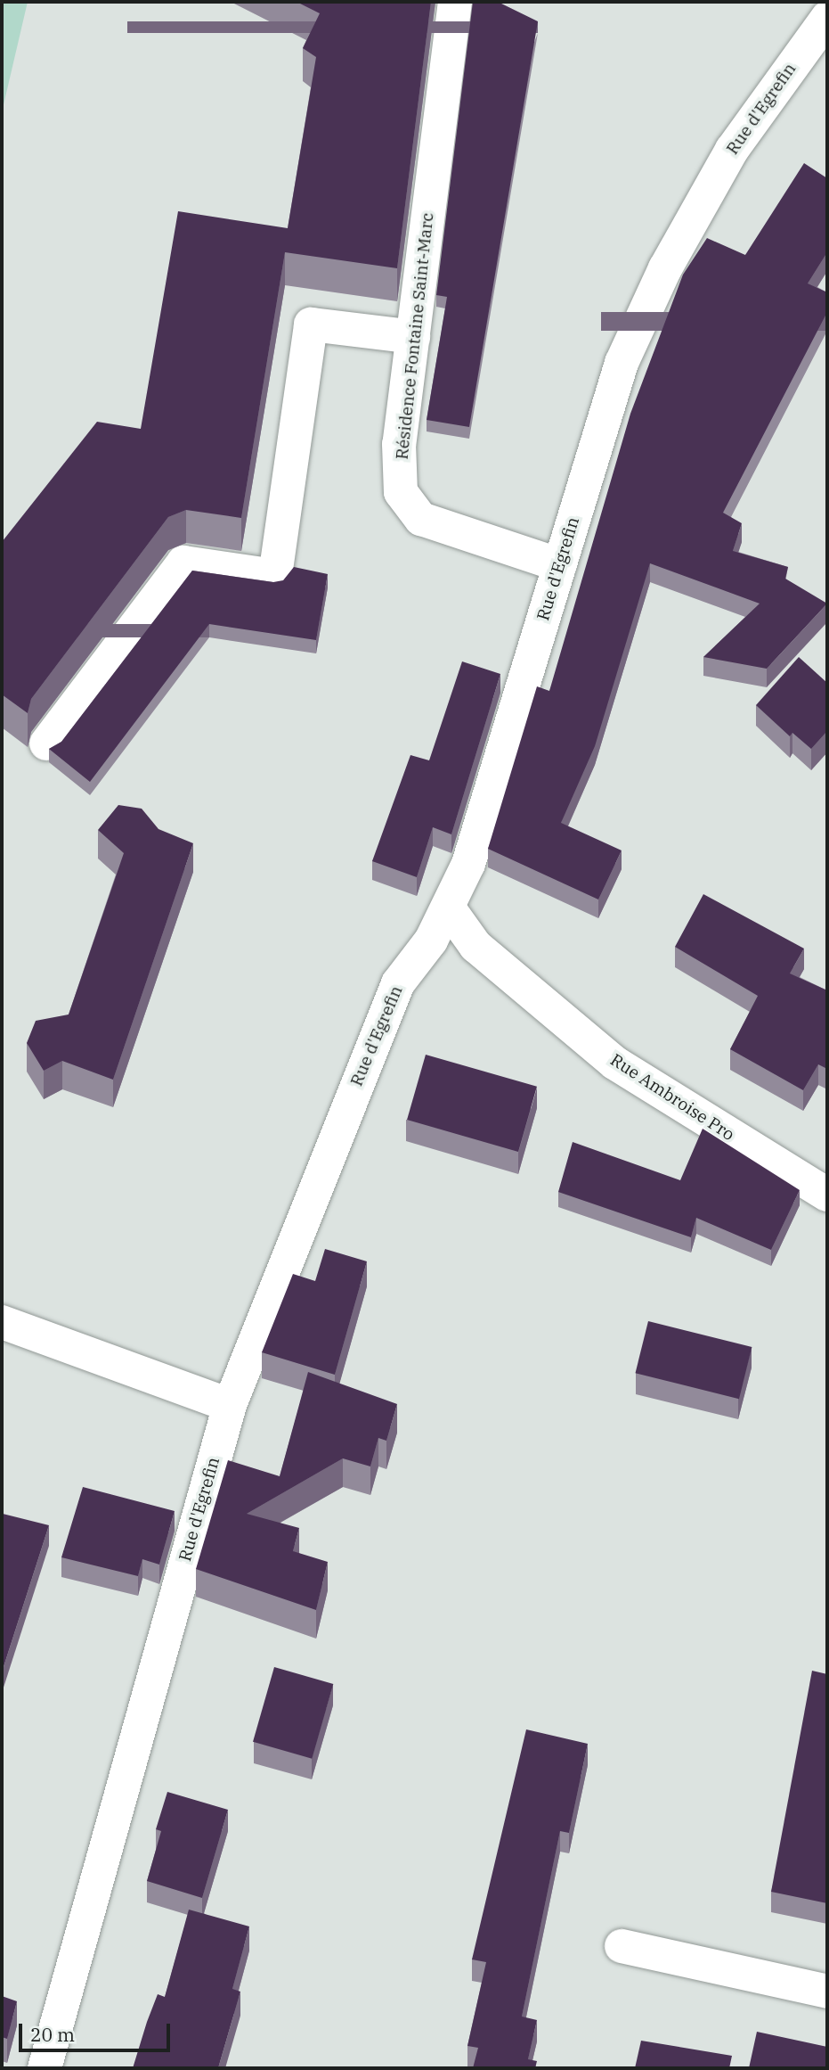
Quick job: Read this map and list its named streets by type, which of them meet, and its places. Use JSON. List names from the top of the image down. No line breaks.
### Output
{"streets":{"street":["Rue d'Egrefin","Résidence Fontaine Saint-Marc","Rue Ambroise Pro"]},"crossings":[["Rue d'Egrefin","Résidence Fontaine Saint-Marc"],["Rue d'Egrefin","Rue Ambroise Pro"]],"scale_bar":"20 m"}
